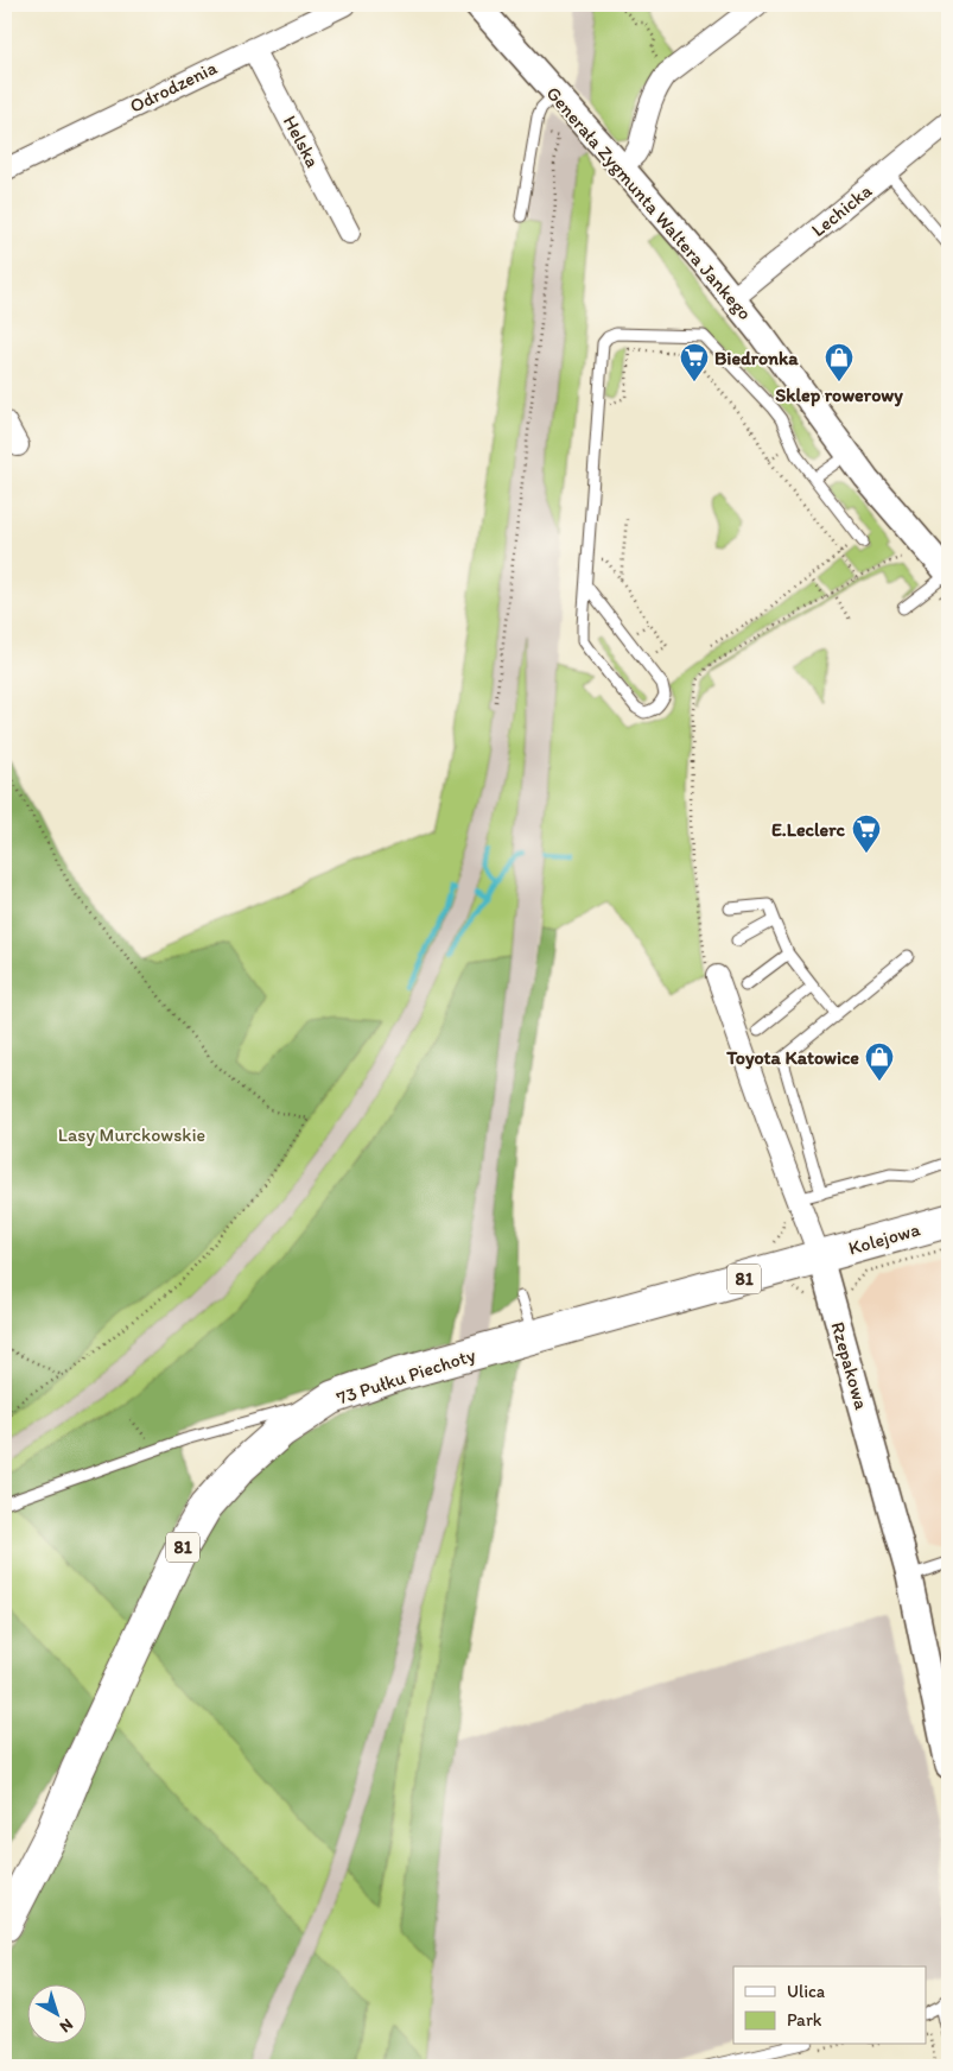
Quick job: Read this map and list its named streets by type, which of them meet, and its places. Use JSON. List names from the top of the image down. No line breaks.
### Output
{"streets":{"main road":["Kolejowa","81","73 Pułku Piechoty"],"street":["Odrodzenia","Helska","Generała Zygmunta Waltera Jankego","Lechicka","Rzepakowa"]},"crossings":[["Odrodzenia","Helska"],["Generała Zygmunta Waltera Jankego","Lechicka"],["Kolejowa","Rzepakowa"],["Kolejowa","73 Pułku Piechoty"],["Rzepakowa","73 Pułku Piechoty"]],"parks":["Lasy Murckowskie"],"places":{"supermarket":["Biedronka","E.Leclerc"],"shop":["Sklep rowerowy","Toyota Katowice"]},"legend":["Ulica","Park"],"north":"bottom right"}
